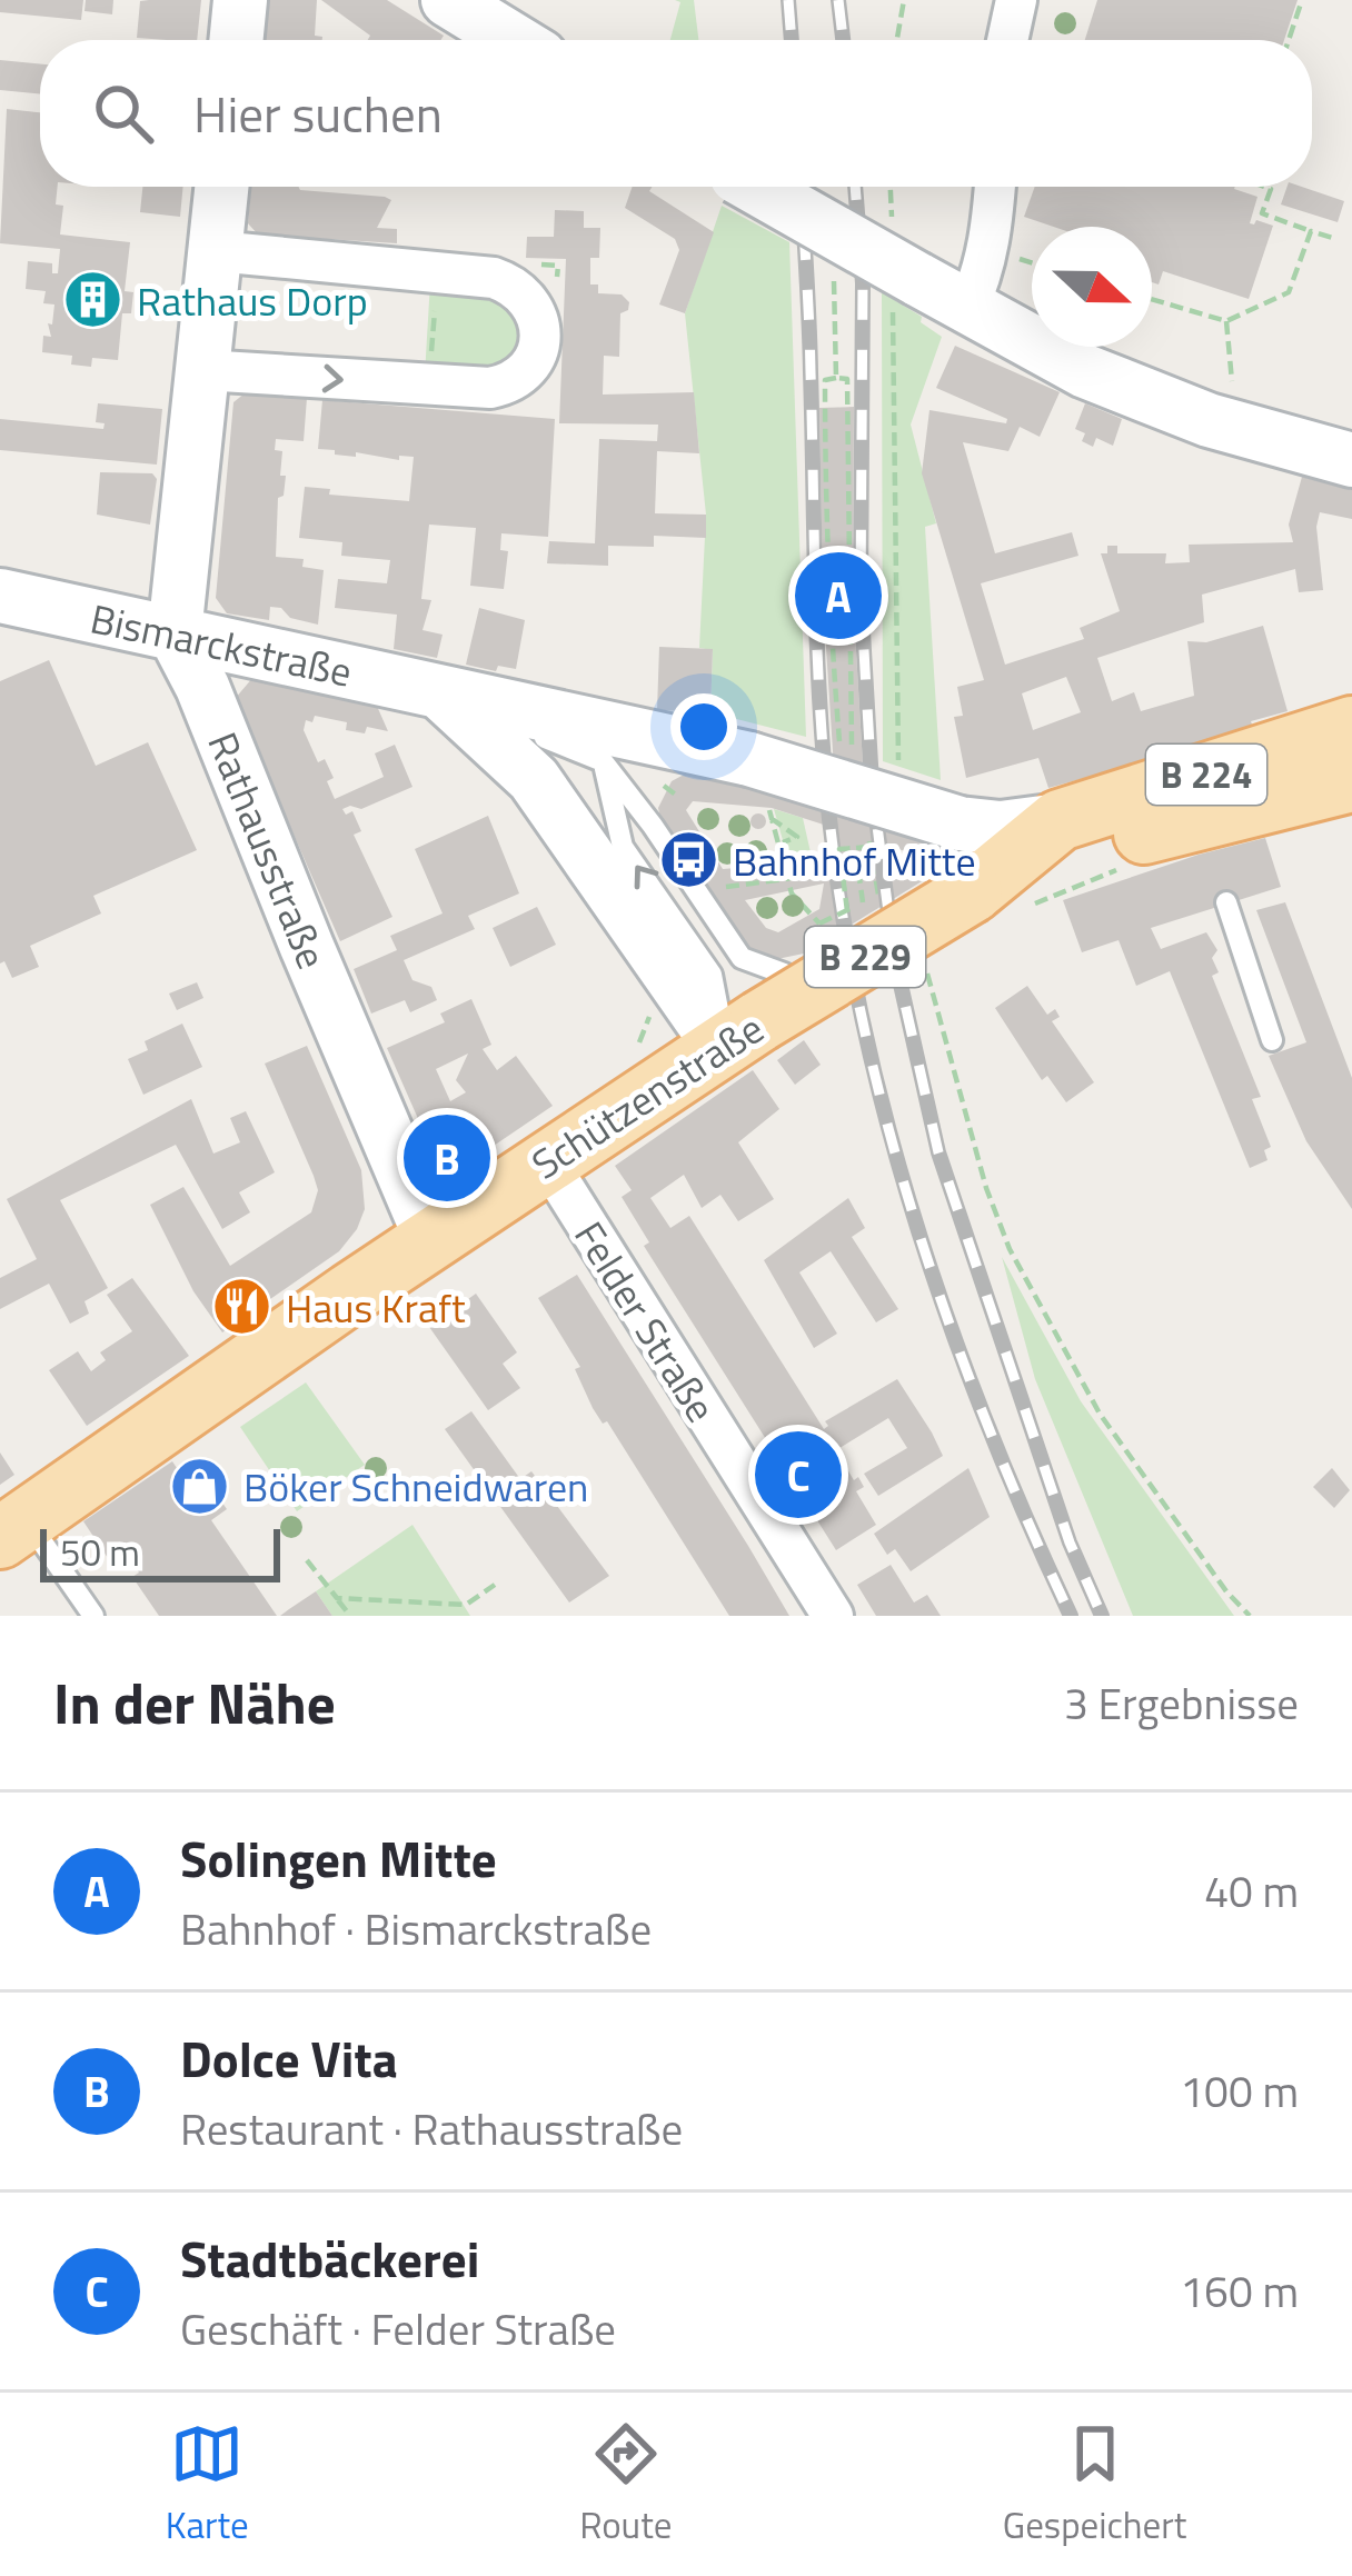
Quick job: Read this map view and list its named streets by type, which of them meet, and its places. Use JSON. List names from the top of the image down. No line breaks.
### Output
{"streets":{"main road":["Bismarckstraße","B 224","Rathausstraße","B 229","Schützenstraße"],"street":["Felder Straße"]},"crossings":[["Bismarckstraße","B 224"],["Bismarckstraße","Rathausstraße"],["Bismarckstraße","Schützenstraße"],["B 224","Schützenstraße"],["Rathausstraße","Schützenstraße"],["Schützenstraße","Felder Straße"]],"places":{"building":["Rathaus Dorp"],"bus stop":["Bahnhof Mitte"],"restaurant":["Haus Kraft"],"shop":["Böker Schneidwaren"]},"scale_bar":"50 m","north":"right","page":{"search":"Hier suchen","pins":["A","B","C"],"scale":"50 m","heading":["In der Nähe","3 Ergebnisse"],"list":[{"mark":"A","name":"Solingen Mitte","note":"Bahnhof · Bismarckstraße","value":"40 m"},{"mark":"B","name":"Dolce Vita","note":"Restaurant · Rathausstraße","value":"100 m"},{"mark":"C","name":"Stadtbäckerei","note":"Geschäft · Felder Straße","value":"160 m"}],"nav":["Karte","Route","Gespeichert"]}}
